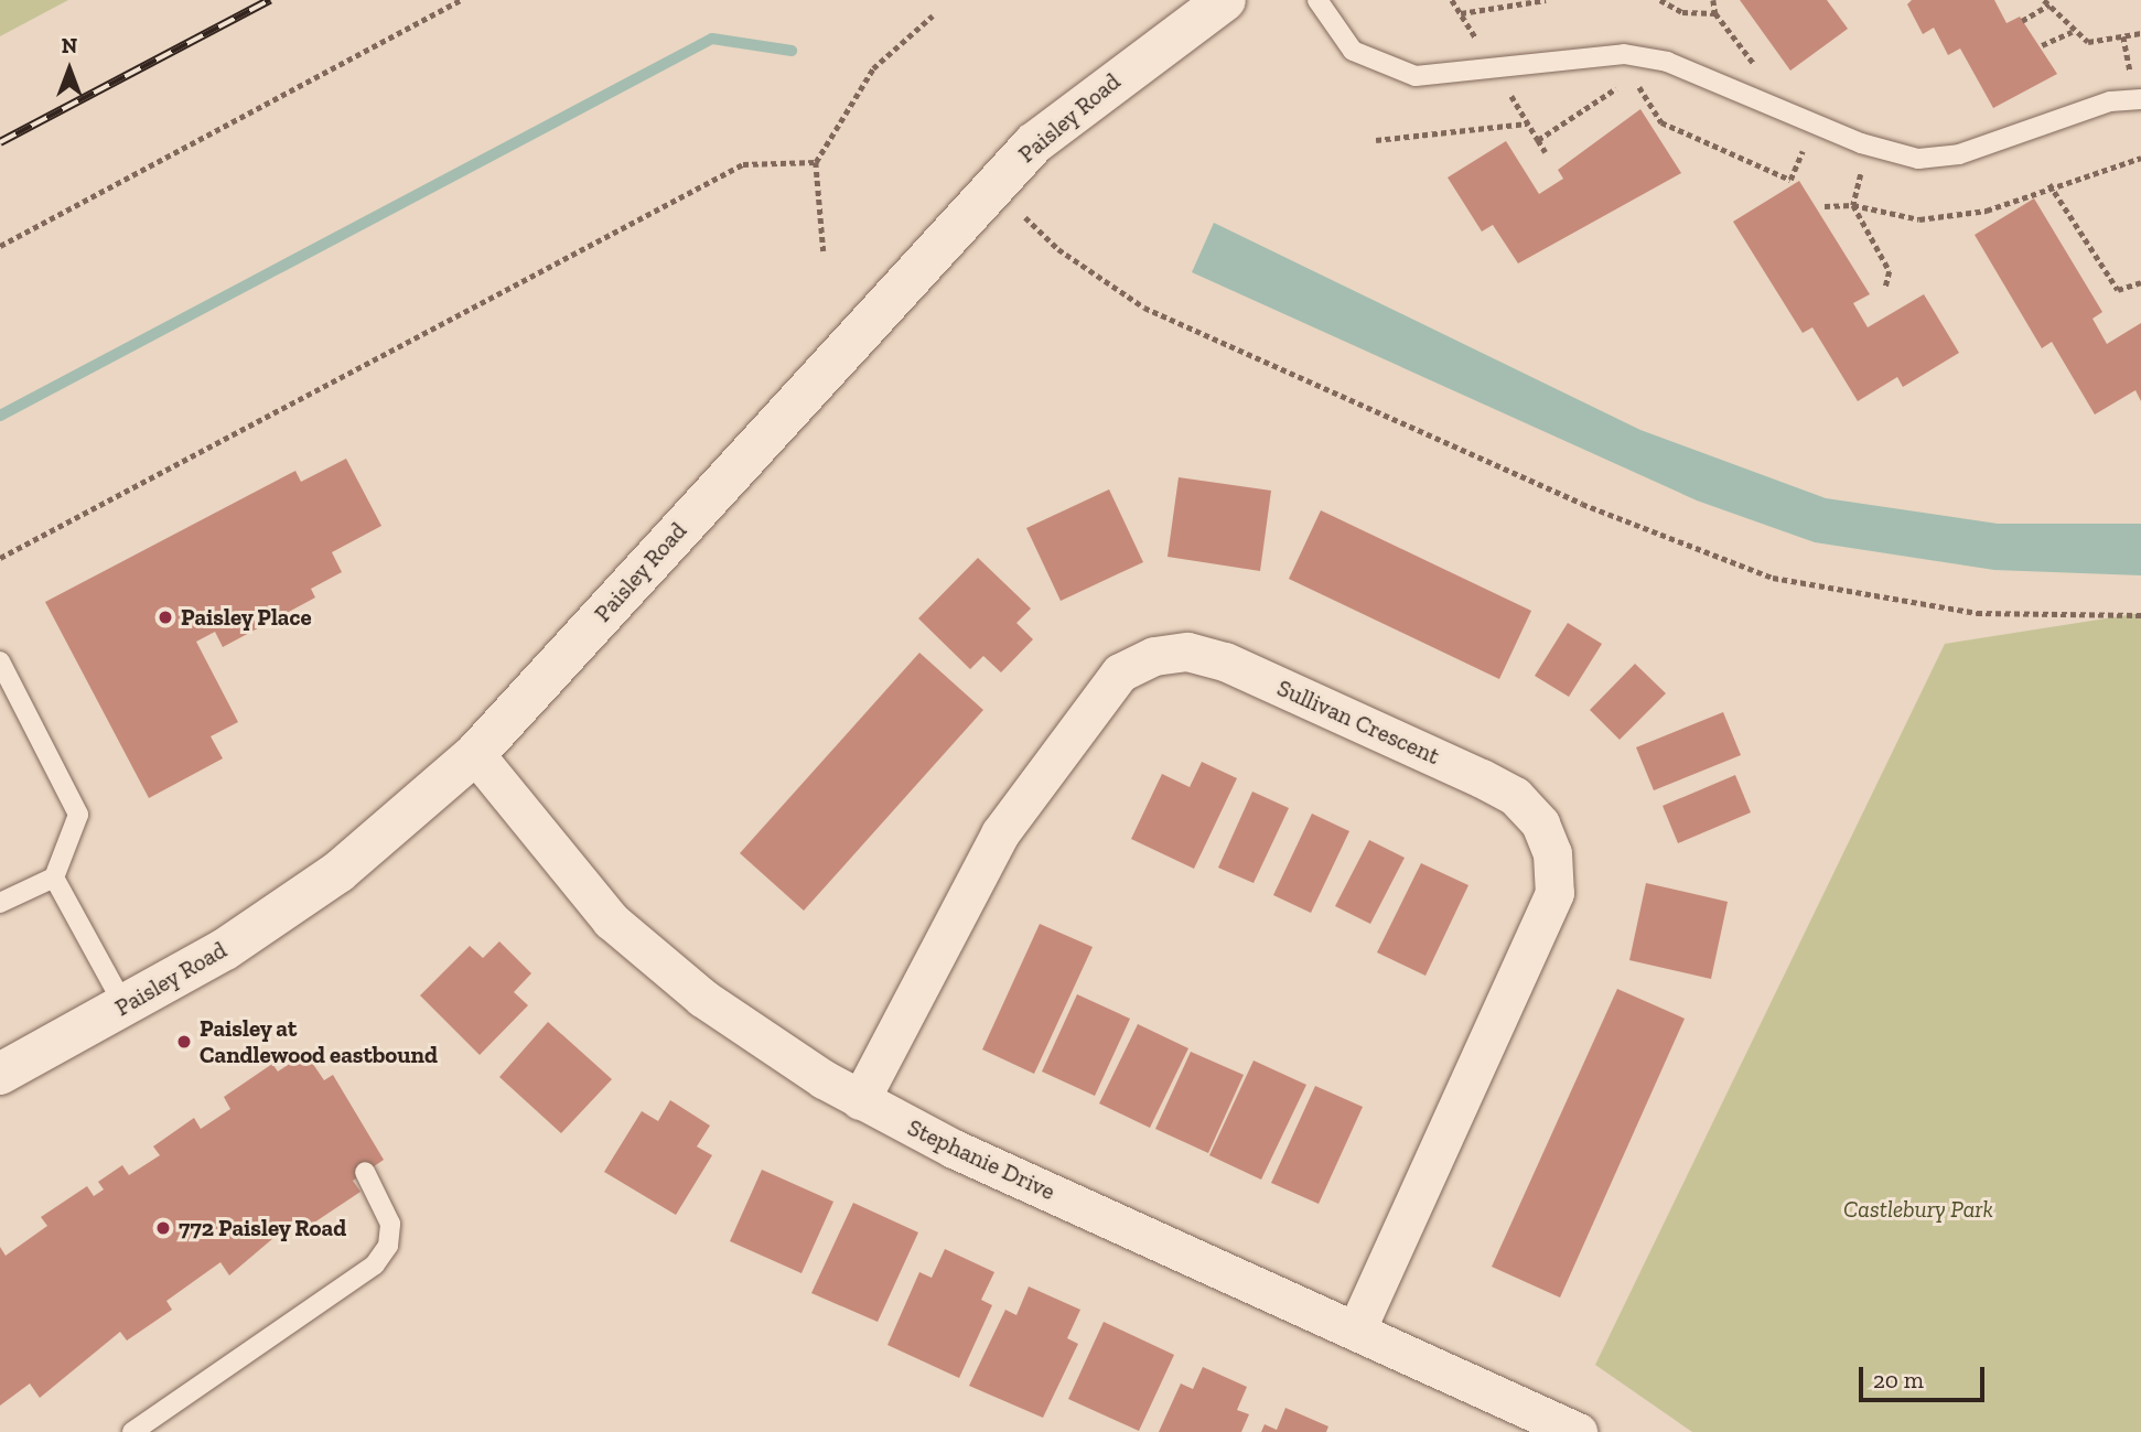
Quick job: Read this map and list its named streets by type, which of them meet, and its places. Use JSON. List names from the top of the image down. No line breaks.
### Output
{"streets":{"main road":["Paisley Road"],"street":["Sullivan Crescent","Stephanie Drive"]},"crossings":[["Paisley Road","Stephanie Drive"],["Sullivan Crescent","Stephanie Drive"]],"parks":["Castlebury Park"],"places":["Paisley Place","Paisley at Candlewood eastbound","772 Paisley Road"],"scale_bar":"20 m","north":"top"}
